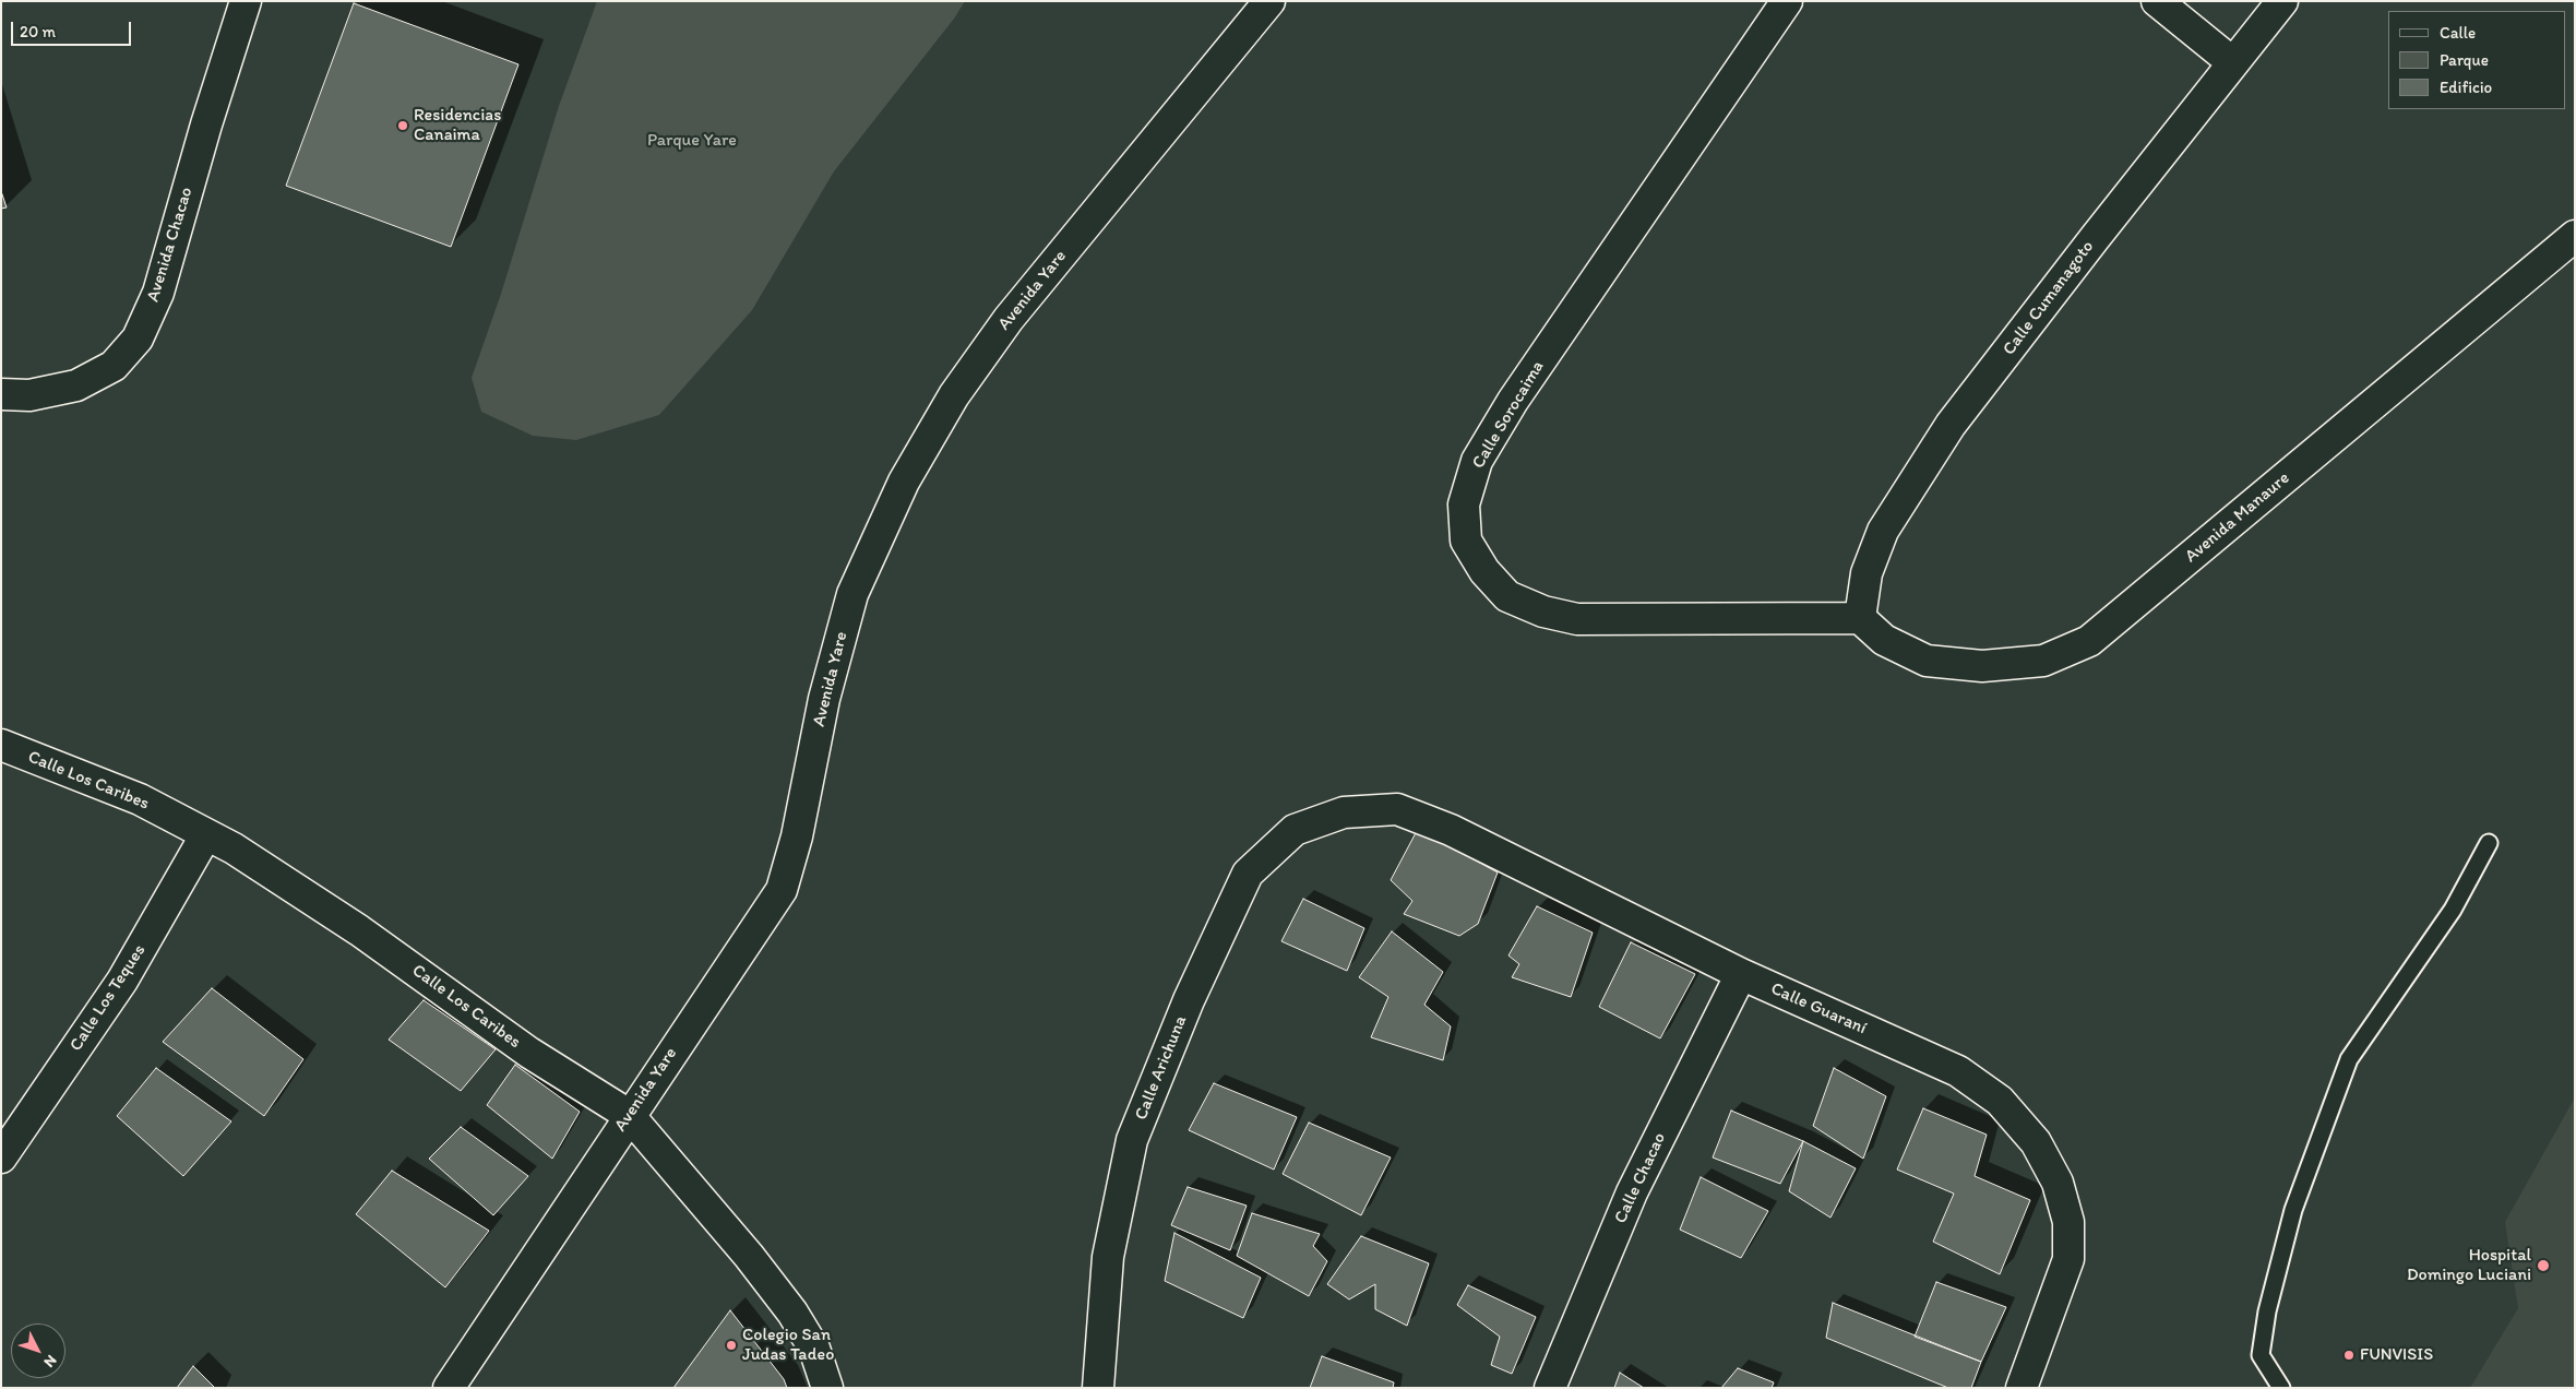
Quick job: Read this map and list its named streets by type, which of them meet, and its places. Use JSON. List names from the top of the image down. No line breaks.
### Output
{"streets":{"street":["Avenida Chacao","Avenida Yare","Calle Cumanagoto","Calle Sorocaima","Avenida Manaure","Calle Los Caribes","Calle Los Teques","Calle Guaraní","Calle Arichuna","Calle Chacao"]},"crossings":[["Avenida Yare","Calle Los Caribes"],["Calle Cumanagoto","Calle Sorocaima"],["Calle Cumanagoto","Avenida Manaure"],["Calle Sorocaima","Avenida Manaure"],["Calle Los Caribes","Calle Los Teques"],["Calle Guaraní","Calle Arichuna"],["Calle Guaraní","Calle Chacao"]],"parks":["Parque Yare"],"places":["Residencias Canaima","Hospital Domingo Luciani","Colegio San Judas Tadeo","FUNVISIS"],"legend":["Calle","Parque","Edificio"],"scale_bar":"20 m","north":"bottom right"}
